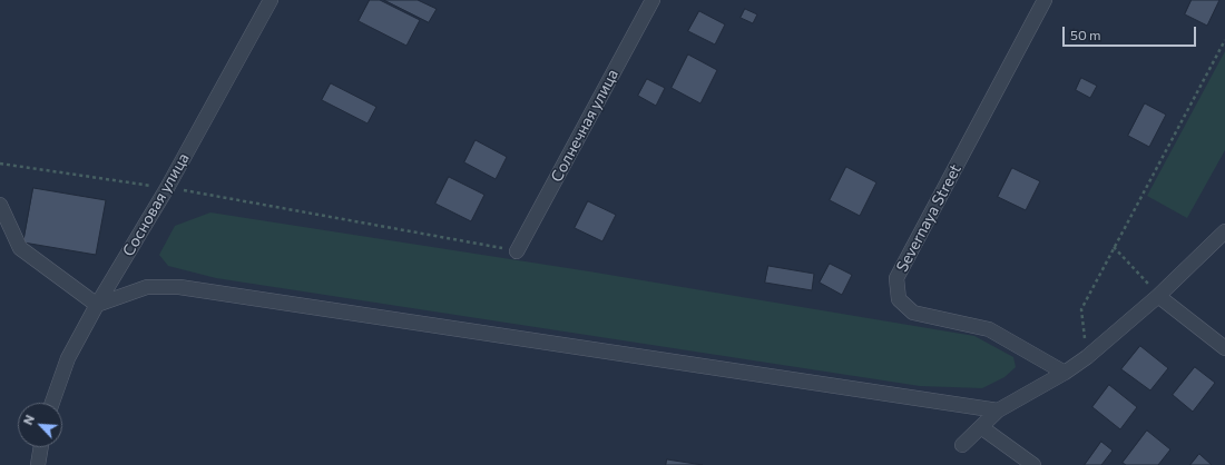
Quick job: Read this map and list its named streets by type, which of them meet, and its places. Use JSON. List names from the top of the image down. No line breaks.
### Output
{"streets":{"street":["Солнечная улица","Сосновая улица","Severnaya Street"]},"scale_bar":"50 m","north":"top left"}
